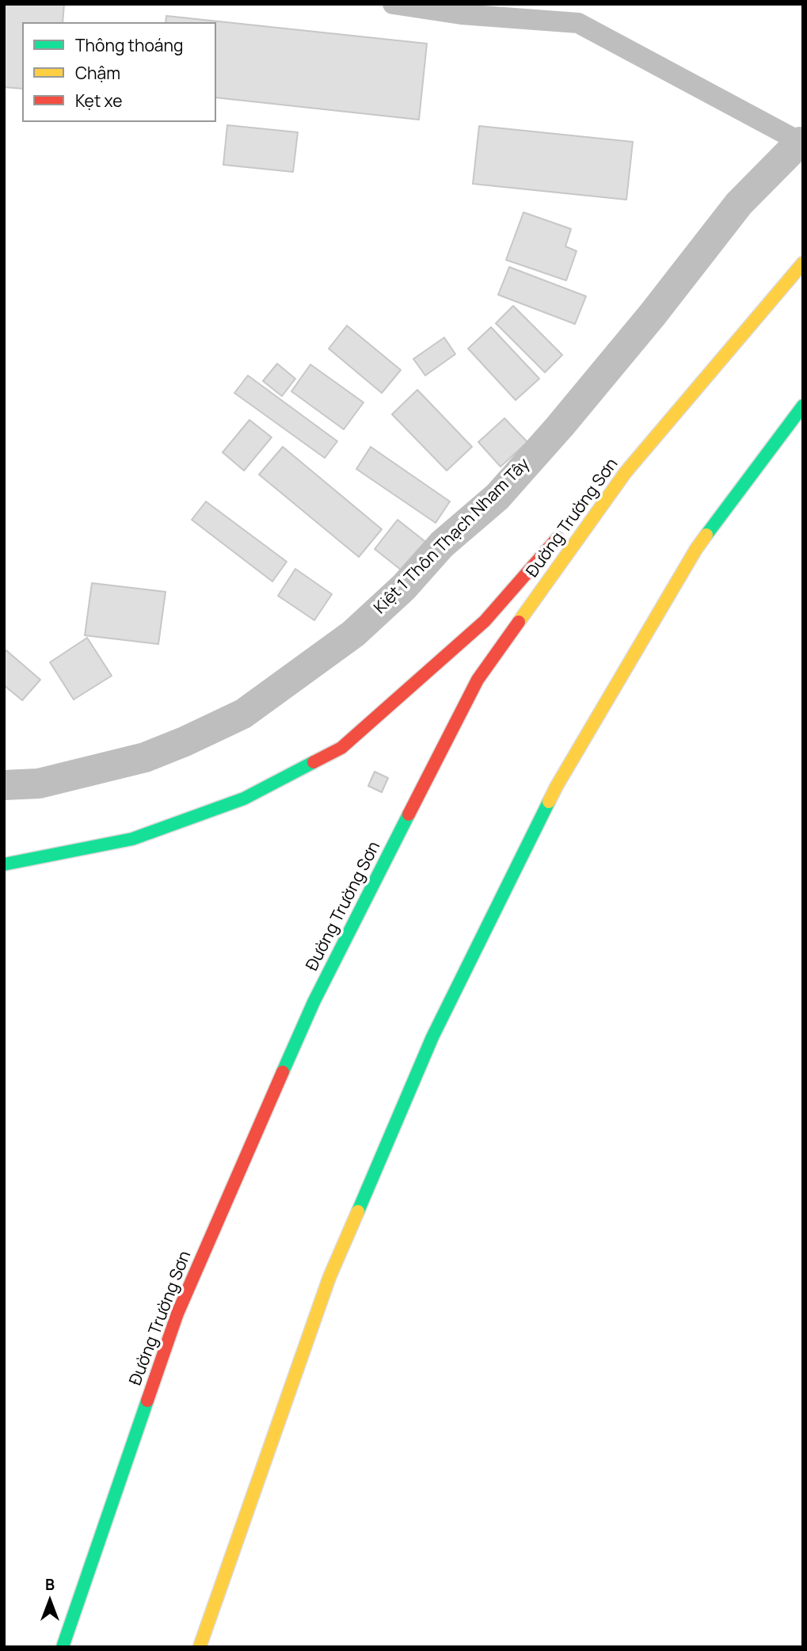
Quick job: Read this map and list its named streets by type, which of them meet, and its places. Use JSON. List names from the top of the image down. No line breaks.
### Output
{"streets":{"highway":["Đường Trường Sơn"],"street":["Kiệt 1 Thôn Thạch Nham Tây"]},"legend":["Thông thoáng","Chậm","Kẹt xe"],"north":"top"}
